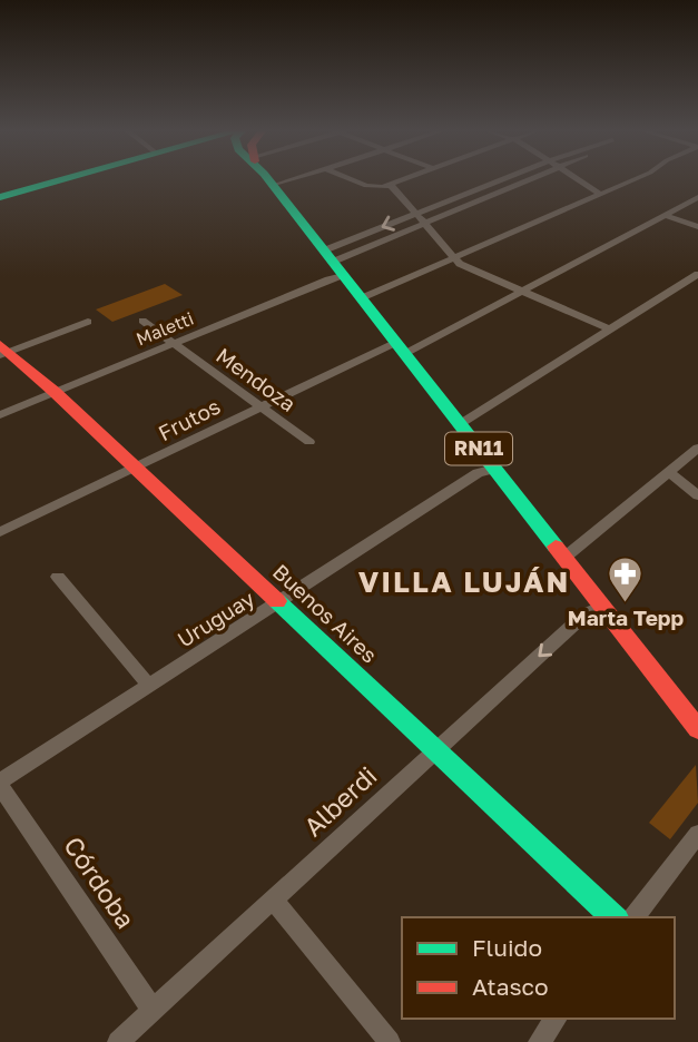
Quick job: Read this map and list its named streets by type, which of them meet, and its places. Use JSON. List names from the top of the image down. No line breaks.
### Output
{"streets":{"street":["Maletti","Mendoza","Frutos","RN11","Buenos Aires","Uruguay","Alberdi","Córdoba"]},"crossings":[["Maletti","Mendoza"],["Maletti","RN11"],["Maletti","Buenos Aires"],["Mendoza","Frutos"],["Frutos","RN11"],["Frutos","Buenos Aires"],["RN11","Uruguay"],["RN11","Alberdi"],["Buenos Aires","Uruguay"],["Buenos Aires","Alberdi"],["Uruguay","Córdoba"],["Alberdi","Córdoba"]],"districts":["VILLA LUJÁN"],"places":{"pharmacy":["Marta Tepp"]},"legend":["Fluido","Atasco"]}
